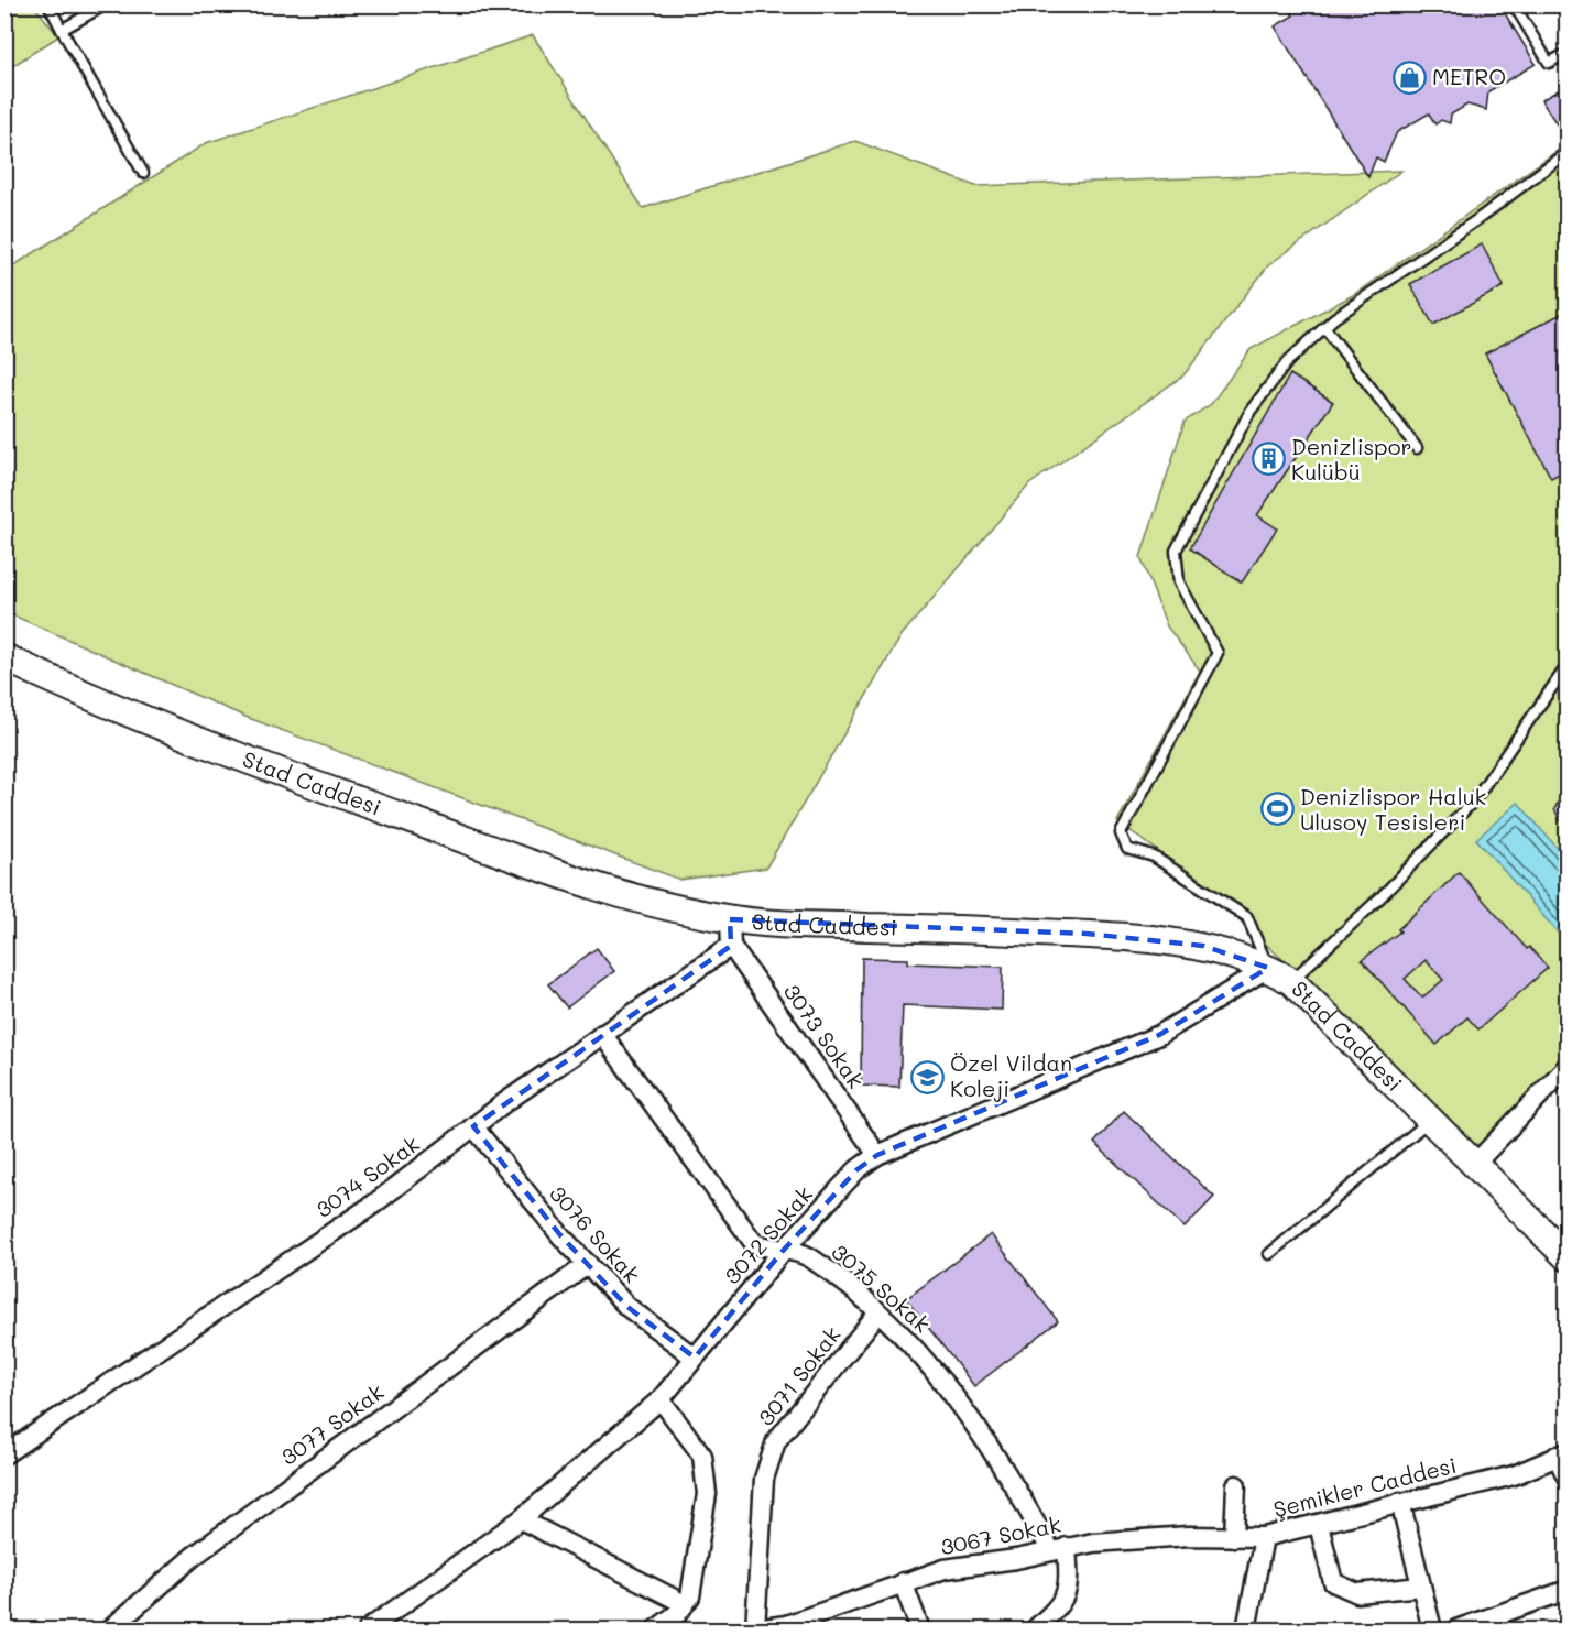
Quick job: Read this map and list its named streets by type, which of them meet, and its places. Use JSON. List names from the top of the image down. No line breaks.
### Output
{"streets":{"street":["Stad Caddesi","3073 Sokak","3074 Sokak","3076 Sokak","3072 Sokak","3075 Sokak","3071 Sokak","3077 Sokak","Şemikler Caddesi","3067 Sokak"]},"crossings":[["Stad Caddesi","3073 Sokak"],["Stad Caddesi","3074 Sokak"],["Stad Caddesi","3072 Sokak"],["3073 Sokak","3074 Sokak"],["3073 Sokak","3072 Sokak"],["3074 Sokak","3076 Sokak"],["3074 Sokak","3075 Sokak"],["3076 Sokak","3072 Sokak"],["3076 Sokak","3077 Sokak"],["3072 Sokak","3075 Sokak"],["3075 Sokak","3071 Sokak"],["3075 Sokak","3067 Sokak"],["3071 Sokak","3067 Sokak"],["Şemikler Caddesi","3067 Sokak"]],"places":{"shop":["METRO"],"building":["Denizlispor Kulübü"],"sports":["Denizlispor Haluk Ulusoy Tesisleri"],"school or university":["Özel Vildan Koleji"]}}
